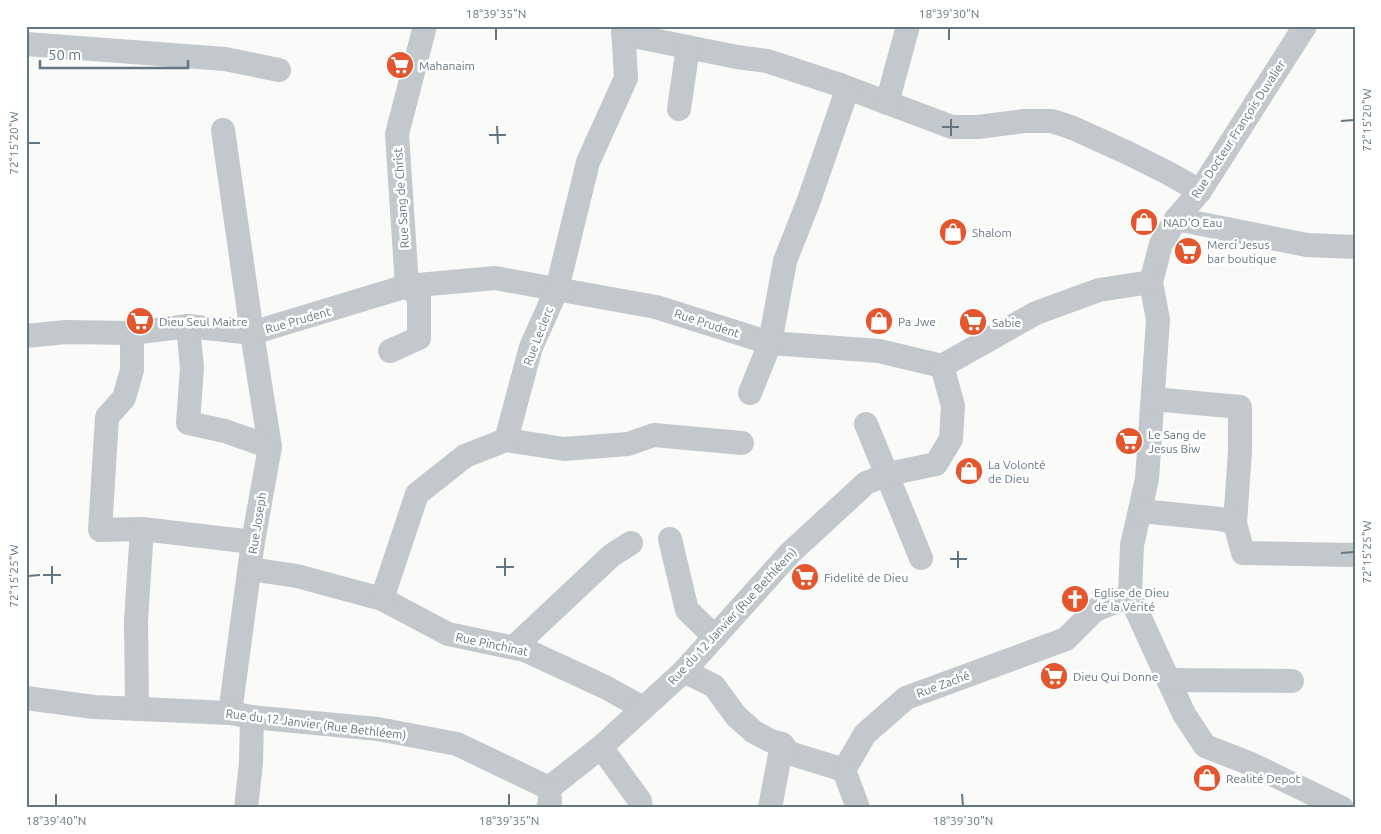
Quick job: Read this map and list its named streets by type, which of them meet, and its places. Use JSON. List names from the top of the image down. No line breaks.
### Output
{"streets":{"street":["Rue Docteur François Duvalier","Rue Sang de Christ","Rue Prudent","Rue Leclerc","Rue Joseph","Rue du 12 Janvier (Rue Bethléem)","Rue Pinchinat","Rue Zaché"]},"crossings":[["Rue Docteur François Duvalier","Rue Zaché"],["Rue Sang de Christ","Rue Prudent"],["Rue Prudent","Rue Leclerc"],["Rue Prudent","Rue Joseph"],["Rue Prudent","Rue du 12 Janvier (Rue Bethléem)"],["Rue Joseph","Rue du 12 Janvier (Rue Bethléem)"],["Rue Joseph","Rue Pinchinat"],["Rue du 12 Janvier (Rue Bethléem)","Rue Pinchinat"]],"places":{"supermarket":["Mahanaim","Merci Jesus bar boutique","Dieu Seul Maitre","Sabie","Le Sang de Jesus Biw","Fidelité de Dieu","Dieu Qui Donne"],"shop":["NAD'O Eau","Shalom","Pa Jwe","La Volonté de Dieu","Realité Depot"],"church":["Eglise de Dieu de la Vérité"]},"scale_bar":"50 m","coordinates":["18°39'35\"N","18°39'30\"N","72°15'20\"W","72°15'25\"W","18°39'40\"N"]}
